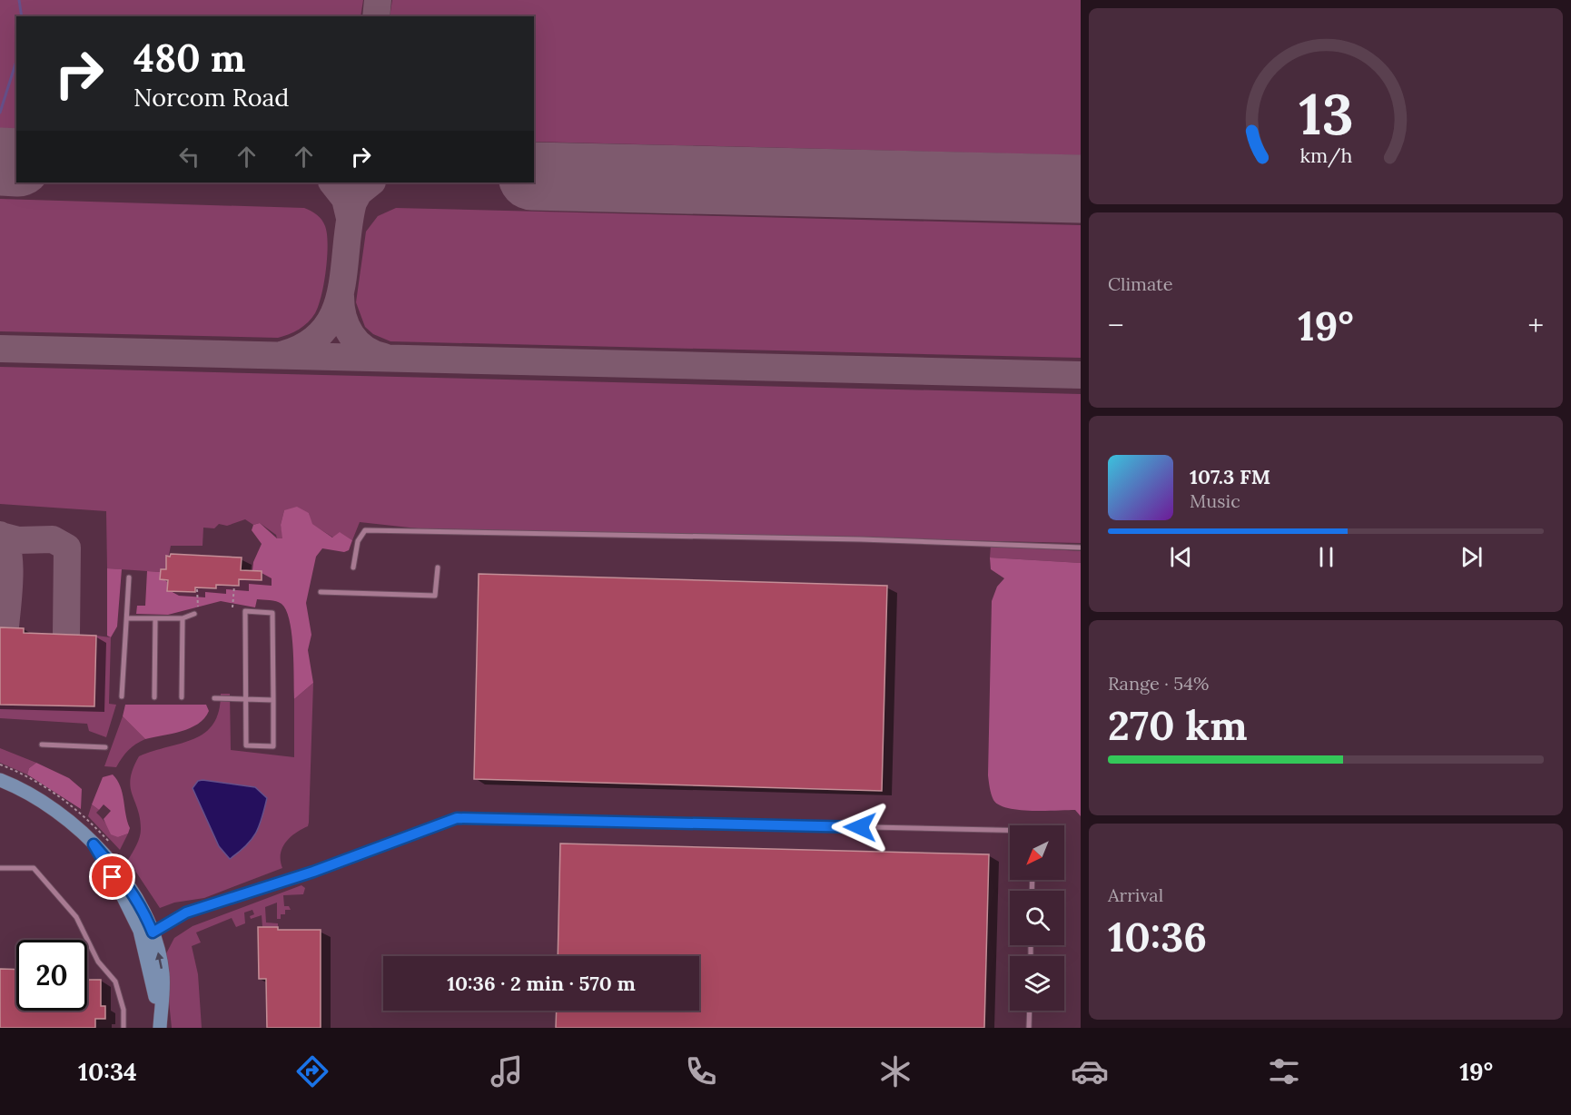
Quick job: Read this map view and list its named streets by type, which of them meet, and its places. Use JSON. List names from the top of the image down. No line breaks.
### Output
{"north":"bottom left","page":{"turn":["480 m","Norcom Road"],"tile":["Climate",["Range · 54%","270 km"],["Arrival","10:36"]],"heat":["−","19°","+"],"song":["107.3 FM","Music"],"limit":"20","trip":"10:36 · 2 min · 570 m","tabs":["10:34","19°"],"gauge":["13","km/h"]}}
